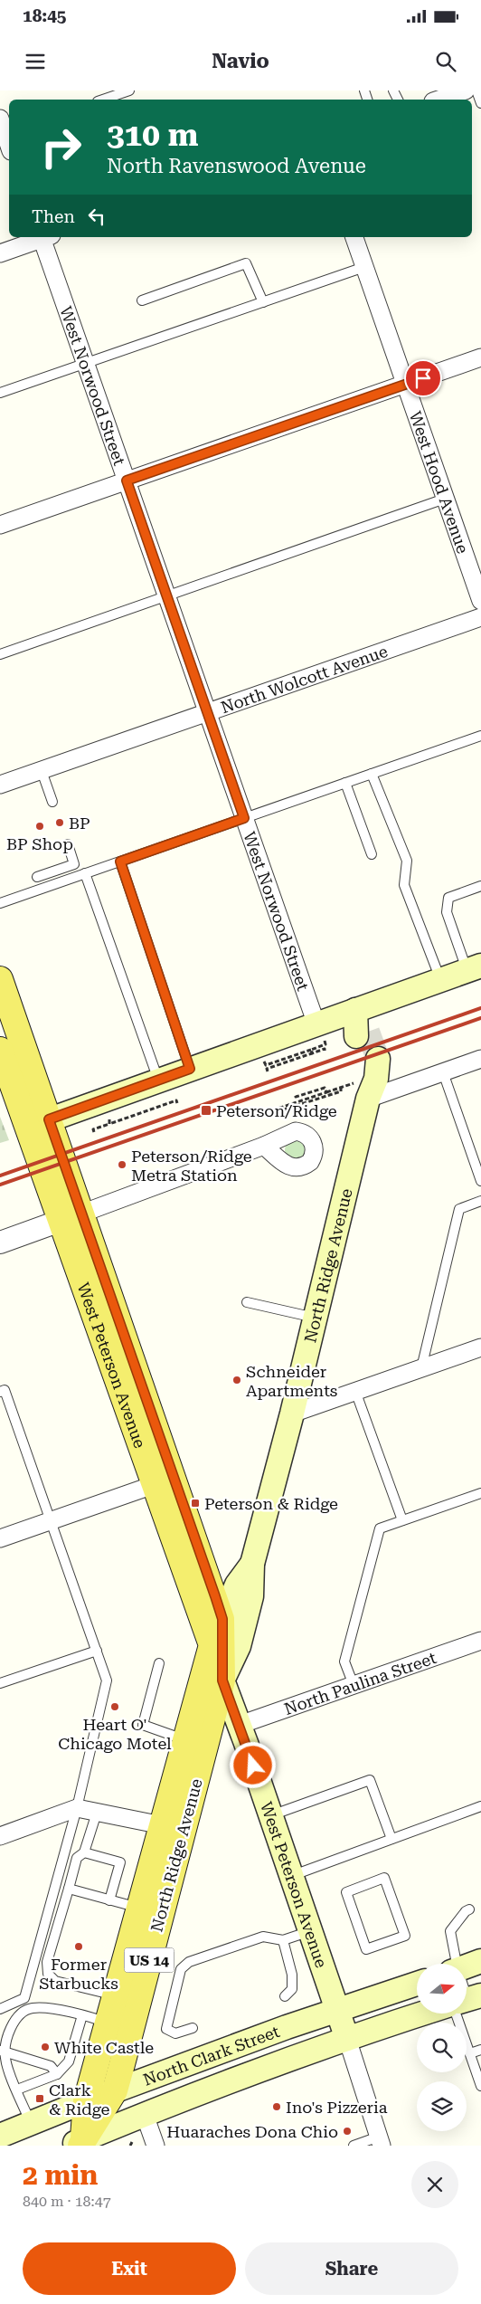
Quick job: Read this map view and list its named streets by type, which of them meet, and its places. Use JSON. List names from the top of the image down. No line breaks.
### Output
{"streets":{"main road":["North Ridge Avenue","West Peterson Avenue","US 14","North Clark Street"],"street":["West Norwood Street","West Hood Avenue","North Wolcott Avenue","North Paulina Street"]},"crossings":[["West Norwood Street","North Wolcott Avenue"],["North Ridge Avenue","West Peterson Avenue"],["North Ridge Avenue","North Clark Street"],["West Peterson Avenue","North Paulina Street"],["West Peterson Avenue","North Clark Street"]],"places":{"other":["BP","BP Shop","Peterson/Ridge Metra Station","Schneider Apartments","Heart O' Chicago Motel","Former Starbucks","White Castle","Ino's Pizzeria","Huaraches Dona Chio"],"transit":["Peterson/Ridge","Peterson & Ridge","Clark & Ridge"]},"north":"right","page":{"status":"18:45","header":"Navio","turn":["310 m","North Ravenswood Avenue"],"then":"Then","heading":["2 min","840 m · 18:47"],"buttons":["Exit","Share"]}}
